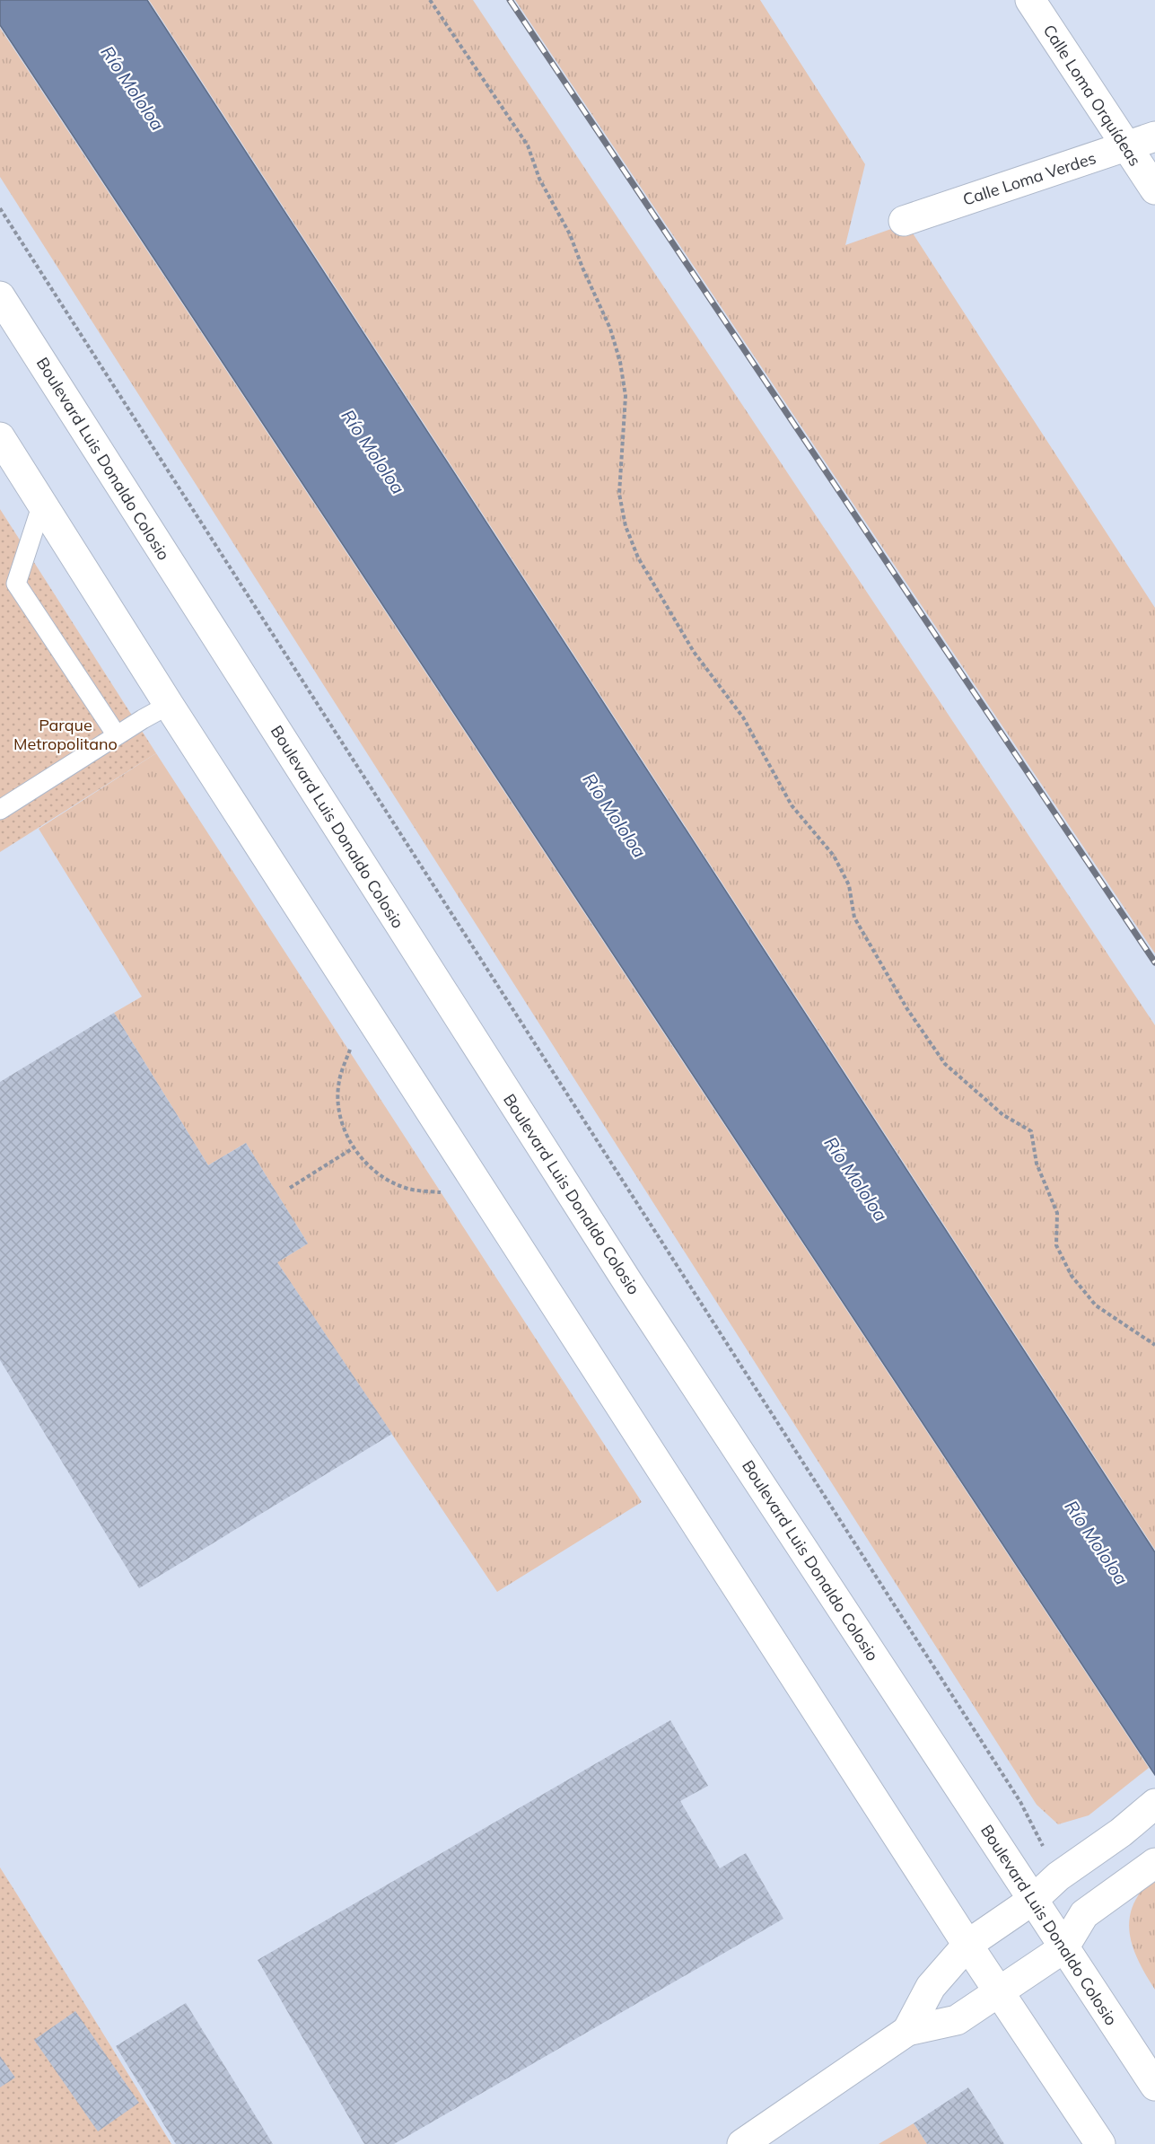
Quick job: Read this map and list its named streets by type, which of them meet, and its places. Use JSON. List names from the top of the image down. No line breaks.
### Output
{"streets":{"main road":["Calle Loma Orquídeas","Calle Loma Verdes","Boulevard Luis Donaldo Colosio"]},"crossings":[["Calle Loma Orquídeas","Calle Loma Verdes"]],"water":["Río Mololoa"],"parks":["Parque Metropolitano"]}
